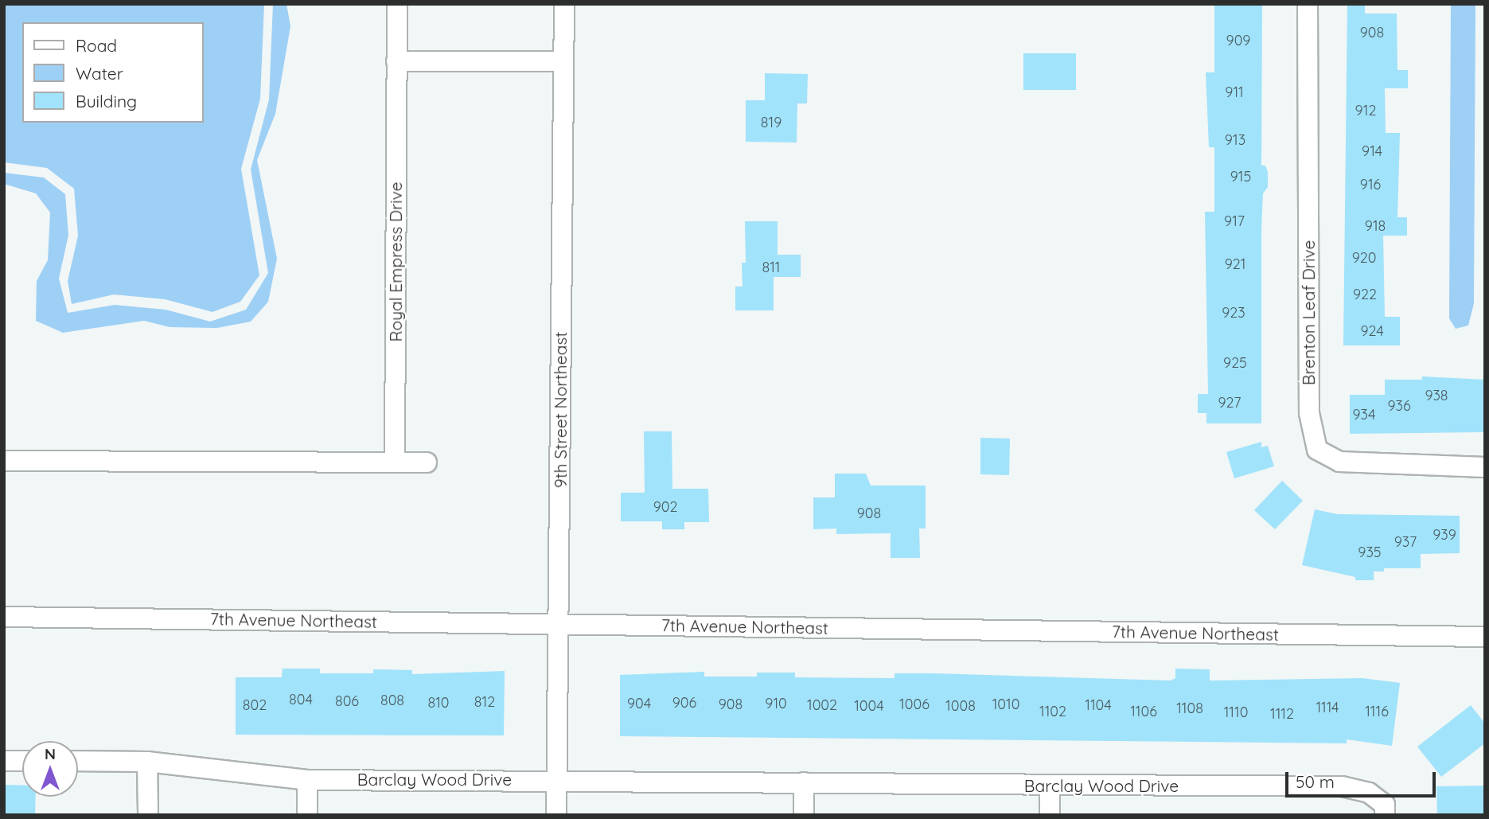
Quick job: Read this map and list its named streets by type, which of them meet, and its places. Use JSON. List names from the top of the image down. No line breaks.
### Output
{"streets":{"street":["Royal Empress Drive","Brenton Leaf Drive","9th Street Northeast","7th Avenue Northeast","Barclay Wood Drive"]},"crossings":[["9th Street Northeast","7th Avenue Northeast"],["9th Street Northeast","Barclay Wood Drive"]],"house_numbers":["908","909","911","912","819","913","914","915","916","917","918","920","921","811","922","923","924","925","938","927","936","934","902","908","939","937","935","804","808","806","812","810","906","904","910","908","1006","1010","802","1002","1104","1004","1008","1114","1108","1102","1106","1116","1110","1112"],"legend":["Road","Water","Building"],"scale_bar":"50 m","north":"top"}
